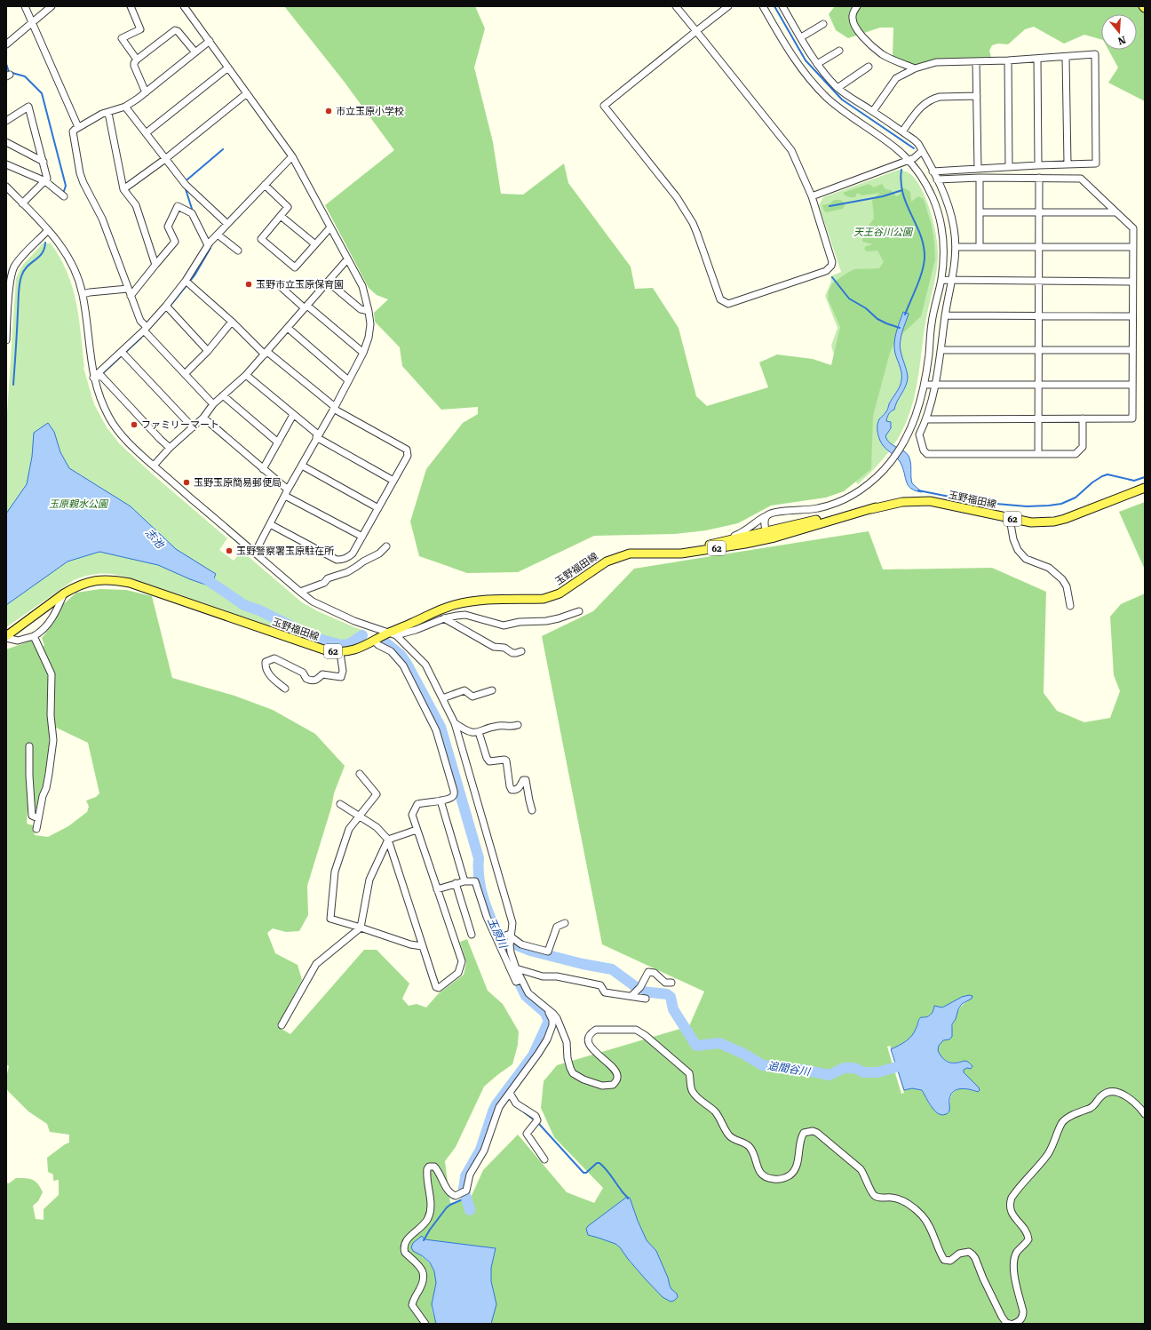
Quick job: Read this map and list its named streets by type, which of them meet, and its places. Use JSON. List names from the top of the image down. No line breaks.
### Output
{"streets":{"main road":["玉野福田線","62"]},"water":["志池","玉原川","追間谷川"],"parks":["天王谷川公園","玉原親水公園"],"places":["市立玉原小学校","玉野市立玉原保育園","ファミリーマート","玉野玉原簡易郵便局","玉野警察署玉原駐在所"],"north":"bottom"}
